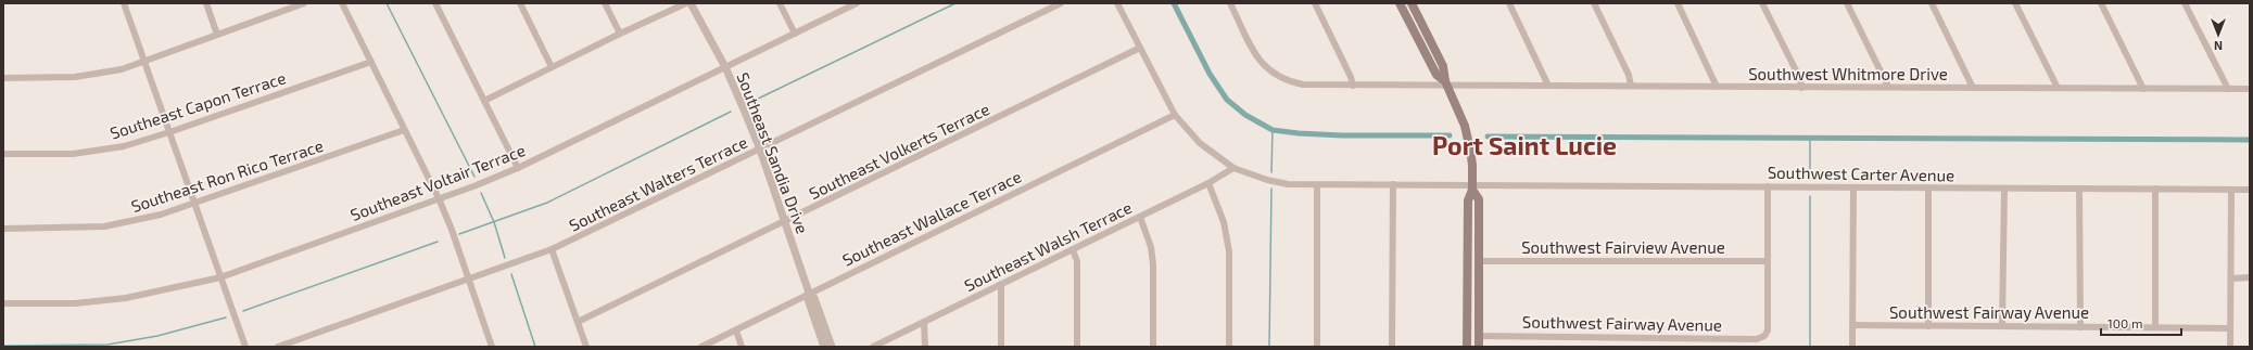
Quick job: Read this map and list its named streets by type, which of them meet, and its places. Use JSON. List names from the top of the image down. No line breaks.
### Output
{"streets":{"street":["Southwest Whitmore Drive","Southeast Capon Terrace","Southeast Volkerts Terrace","Southeast Sandia Drive","Southwest Carter Avenue","Southeast Ron Rico Terrace","Southeast Voltair Terrace","Southeast Walters Terrace","Southeast Wallace Terrace","Southeast Walsh Terrace","Southwest Fairview Avenue","Southwest Fairway Avenue"]},"crossings":[["Southeast Volkerts Terrace","Southeast Sandia Drive"],["Southeast Volkerts Terrace","Southwest Carter Avenue"],["Southeast Sandia Drive","Southeast Voltair Terrace"],["Southeast Sandia Drive","Southeast Walters Terrace"],["Southeast Sandia Drive","Southeast Wallace Terrace"],["Southwest Carter Avenue","Southeast Wallace Terrace"],["Southwest Carter Avenue","Southeast Walsh Terrace"],["Southwest Fairview Avenue","Southwest Fairway Avenue"]],"districts":["Port Saint Lucie"],"scale_bar":"100 m","north":"bottom"}
